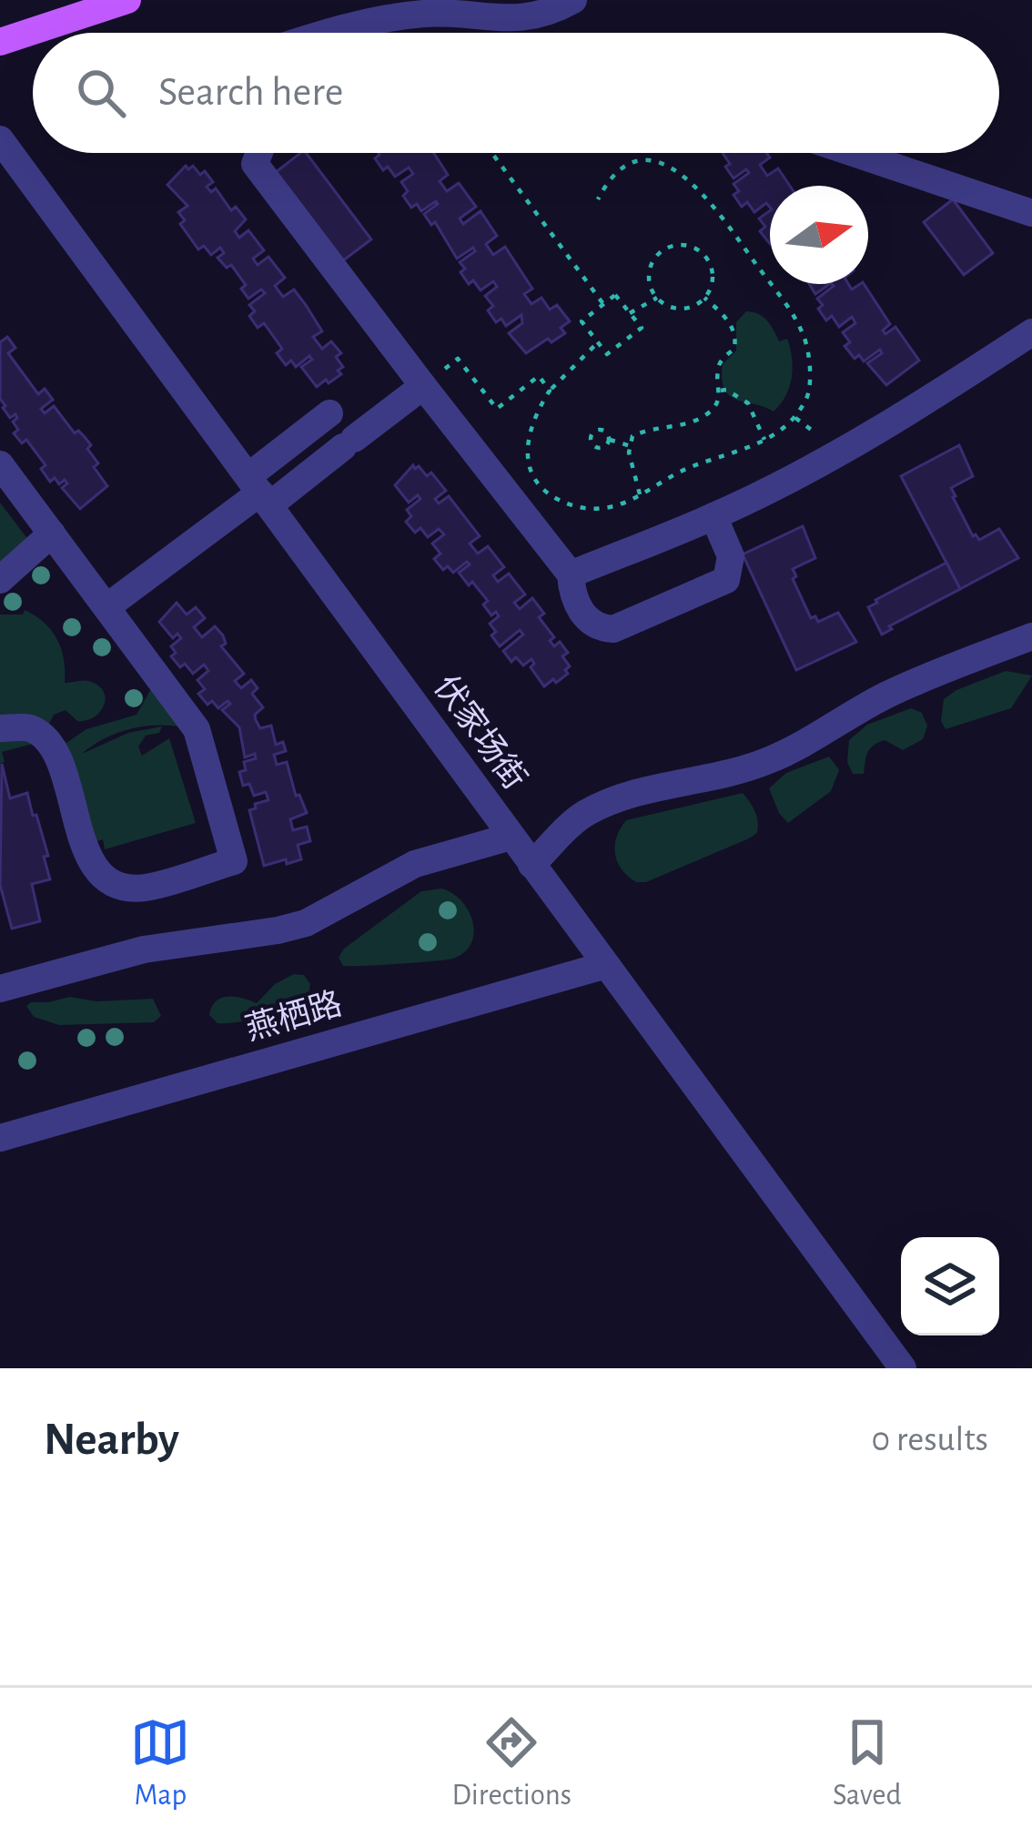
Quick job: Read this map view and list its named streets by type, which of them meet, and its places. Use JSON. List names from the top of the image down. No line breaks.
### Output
{"streets":{"street":["伏家场街","燕栖路"]},"crossings":[["伏家场街","燕栖路"]],"north":"right","page":{"search":"Search here","heading":["Nearby","0 results"],"nav":["Map","Directions","Saved"]}}
